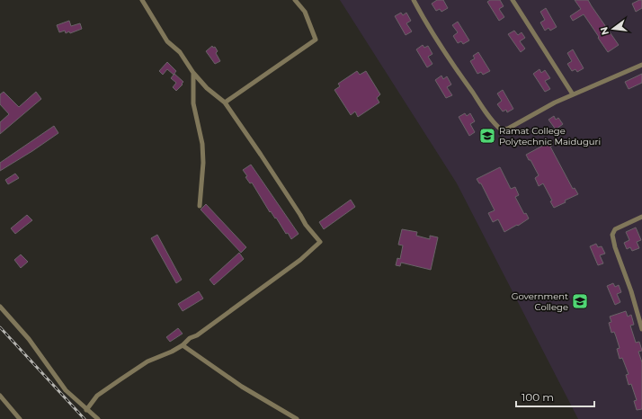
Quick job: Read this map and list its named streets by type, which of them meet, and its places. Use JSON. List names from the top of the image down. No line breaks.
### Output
{"places":{"school or university":["Ramat College Polytechnic Maiduguri","Government College"]},"scale_bar":"100 m","north":"left"}
